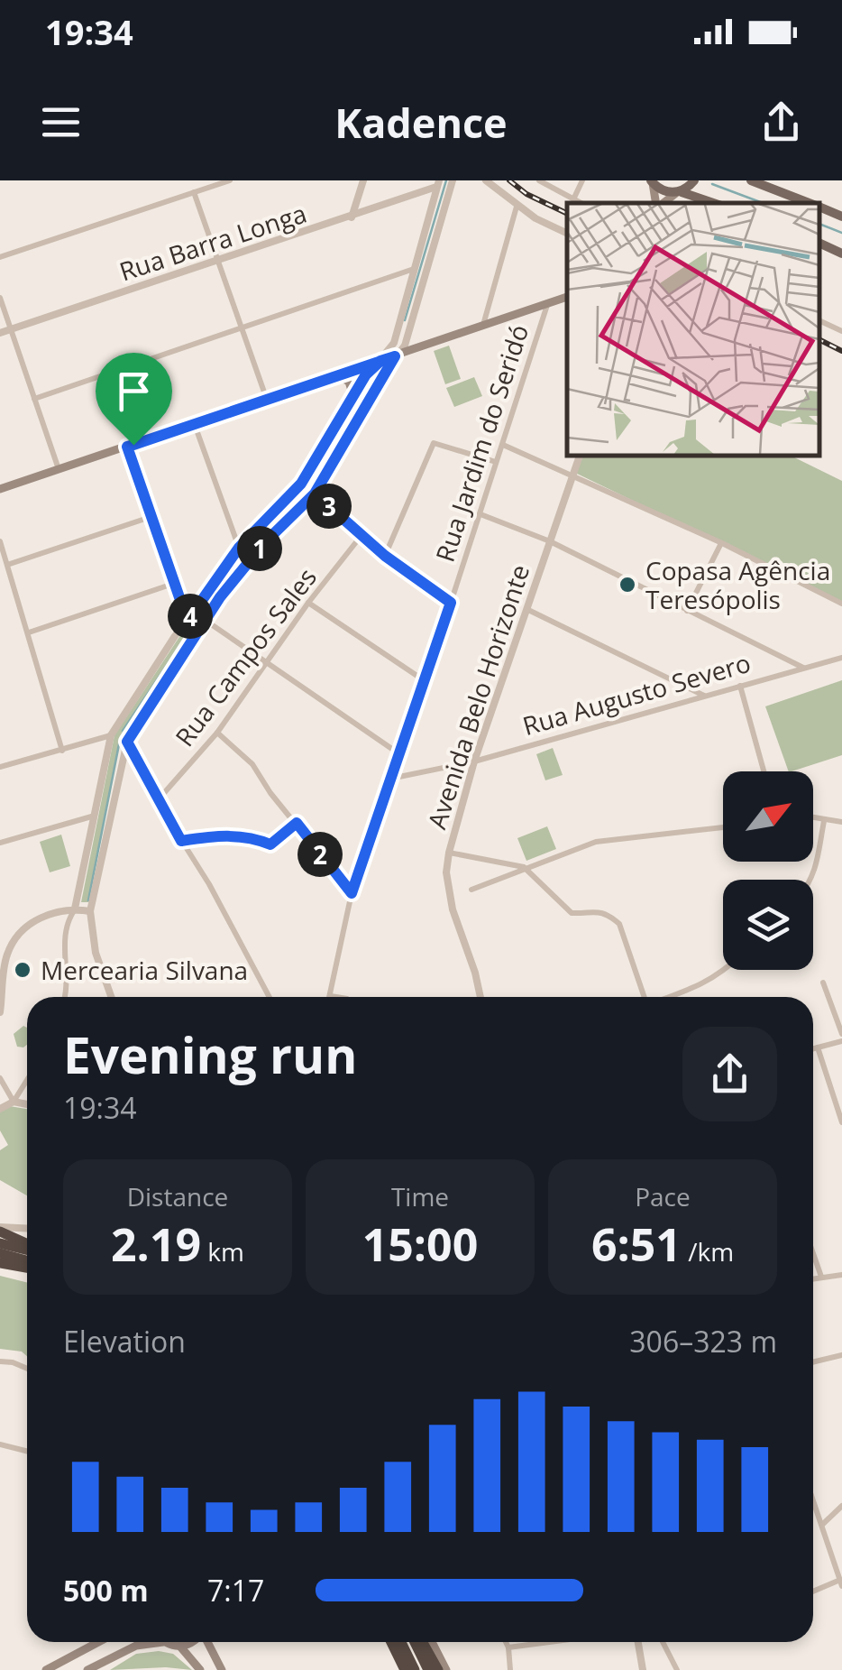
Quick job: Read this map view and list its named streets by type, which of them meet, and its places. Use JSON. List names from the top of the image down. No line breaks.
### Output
{"streets":{"street":["Rua Barra Longa","Rua Jardim do Seridó","Rua Campos Sales","Rua Augusto Severo","Avenida Belo Horizonte"]},"crossings":[["Rua Jardim do Seridó","Rua Augusto Severo"],["Rua Augusto Severo","Avenida Belo Horizonte"]],"places":["Copasa Agência Teresópolis","Mercearia Silvana"],"north":"top right","page":{"status":"19:34","header":"Kadence","pins":["3","1","4","2"],"heading":["Evening run","19:34"],"stats":[["Distance","2.19 km"],["Time","15:00"],["Pace","6:51 /km"]],"chart":["Elevation","306–323 m"],"list":[{"name":"500 m","note":"7:17"}]}}
